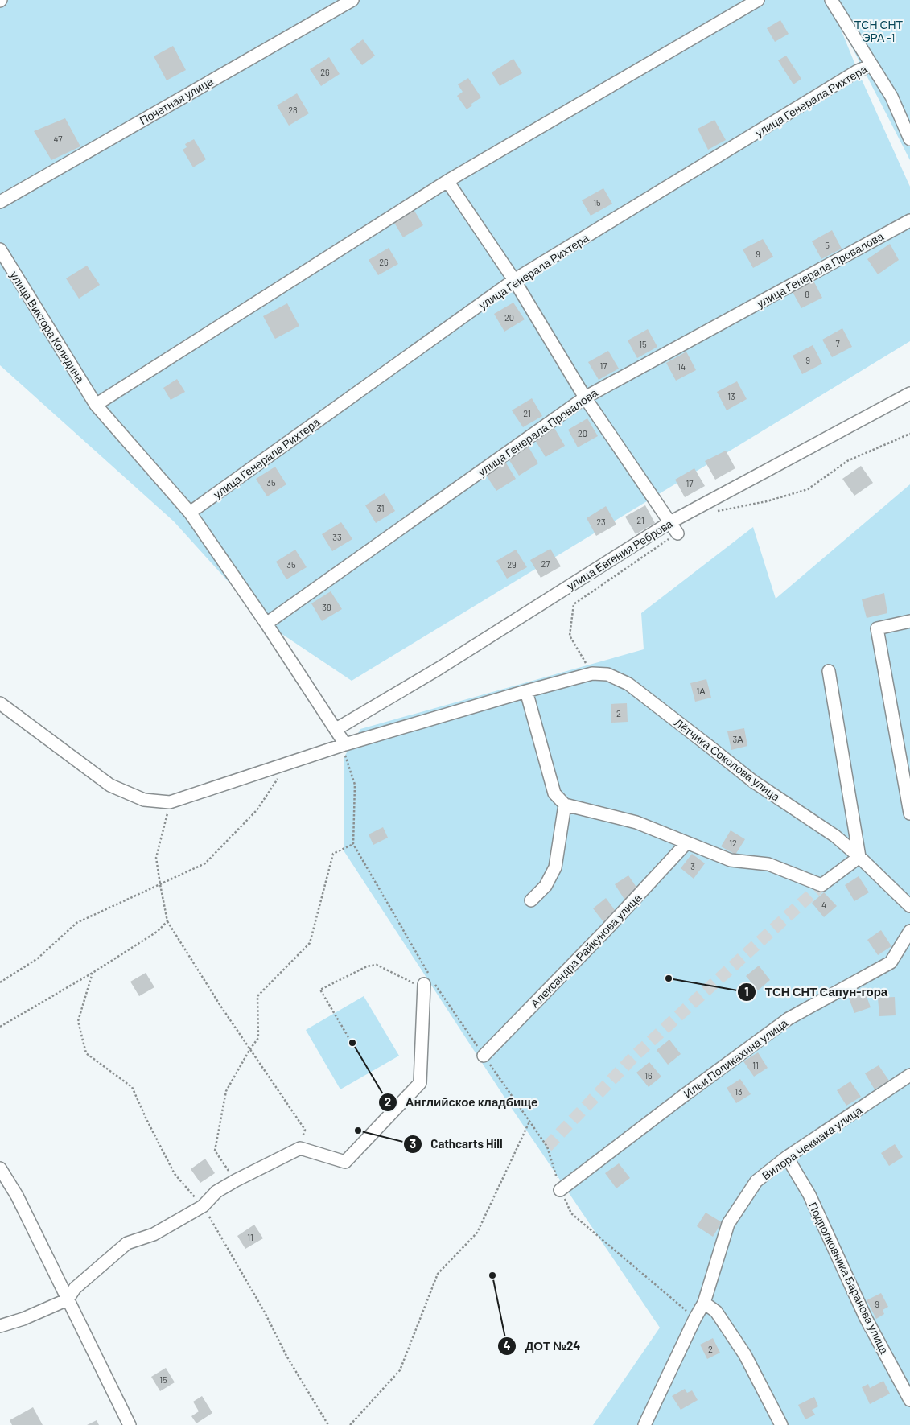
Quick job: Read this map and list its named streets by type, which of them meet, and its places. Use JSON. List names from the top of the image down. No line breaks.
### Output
{"streets":{"street":["Почетная улица","улица Генерала Рихтера","улица Генерала Провалова","улица Виктора Колядина","улица Евгения Реброва","Лётчика Соколова улица","Александра Райкунова улица","Ильи Поликахина улица","Вилора Чекмака улица","Подполковника Баранова улица"]},"crossings":[["улица Генерала Рихтера","улица Виктора Колядина"],["улица Генерала Провалова","улица Виктора Колядина"],["улица Виктора Колядина","улица Евгения Реброва"],["Вилора Чекмака улица","Подполковника Баранова улица"]],"parks":["ТСН СНТ ЭРА -1"],"places":["ТСН СНТ Сапун-гора","Английское кладбище","Cathcarts Hill","ДОТ №24"],"house_numbers":["26","28","47","15","5","9","26","8","20","7","15","9","17","14","13","21","20","35","17","31","21","23","33","27","35","29","38","1А","2","3А","12","3","4","11","16","13","11","9","2","15"]}
